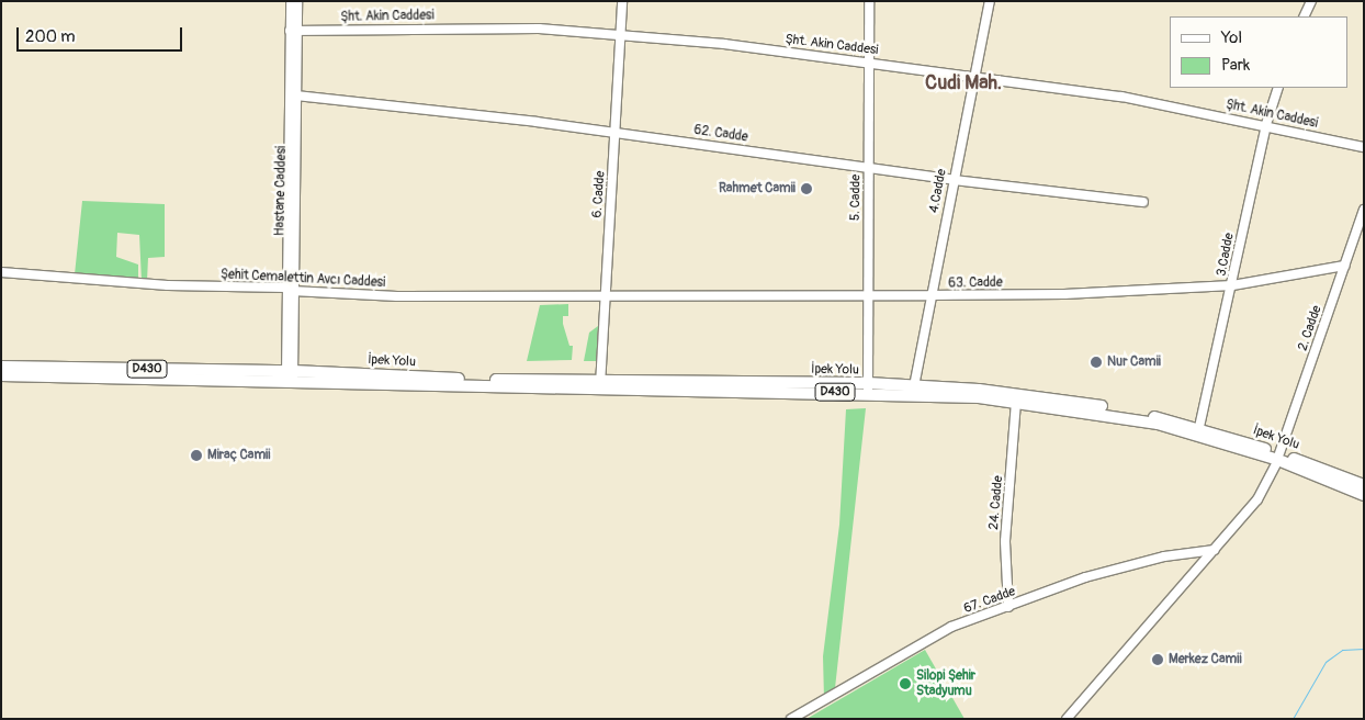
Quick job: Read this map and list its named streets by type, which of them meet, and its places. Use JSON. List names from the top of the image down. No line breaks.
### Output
{"streets":{"highway":["İpek Yolu","D430"],"street":["Şht. Akin Caddesi","62. Cadde","Hastane Caddesi","4.Cadde","6. Cadde","5. Cadde","3.Cadde","Şehit Cemalettin Avcı Caddesi","63. Cadde","2. Cadde","24. Cadde","67. Cadde"]},"crossings":[["Şht. Akin Caddesi","Hastane Caddesi"],["Şht. Akin Caddesi","4.Cadde"],["Şht. Akin Caddesi","6. Cadde"],["Şht. Akin Caddesi","5. Cadde"],["Şht. Akin Caddesi","3.Cadde"],["62. Cadde","Hastane Caddesi"],["62. Cadde","4.Cadde"],["62. Cadde","6. Cadde"],["62. Cadde","5. Cadde"],["Hastane Caddesi","Şehit Cemalettin Avcı Caddesi"],["Hastane Caddesi","D430"],["4.Cadde","63. Cadde"],["4.Cadde","İpek Yolu"],["6. Cadde","Şehit Cemalettin Avcı Caddesi"],["6. Cadde","63. Cadde"],["6. Cadde","D430"],["5. Cadde","63. Cadde"],["5. Cadde","İpek Yolu"],["5. Cadde","D430"],["3.Cadde","63. Cadde"],["3.Cadde","İpek Yolu"],["Şehit Cemalettin Avcı Caddesi","63. Cadde"],["63. Cadde","2. Cadde"],["2. Cadde","İpek Yolu"],["2. Cadde","D430"],["2. Cadde","67. Cadde"],["İpek Yolu","D430"],["D430","24. Cadde"],["24. Cadde","67. Cadde"]],"districts":["Cudi Mah."],"places":["Rahmet Camii","Nur Camii","Miraç Camii","Merkez Camii","Silopi Şehir Stadyumu"],"legend":["Yol","Park"],"scale_bar":"200 m"}
